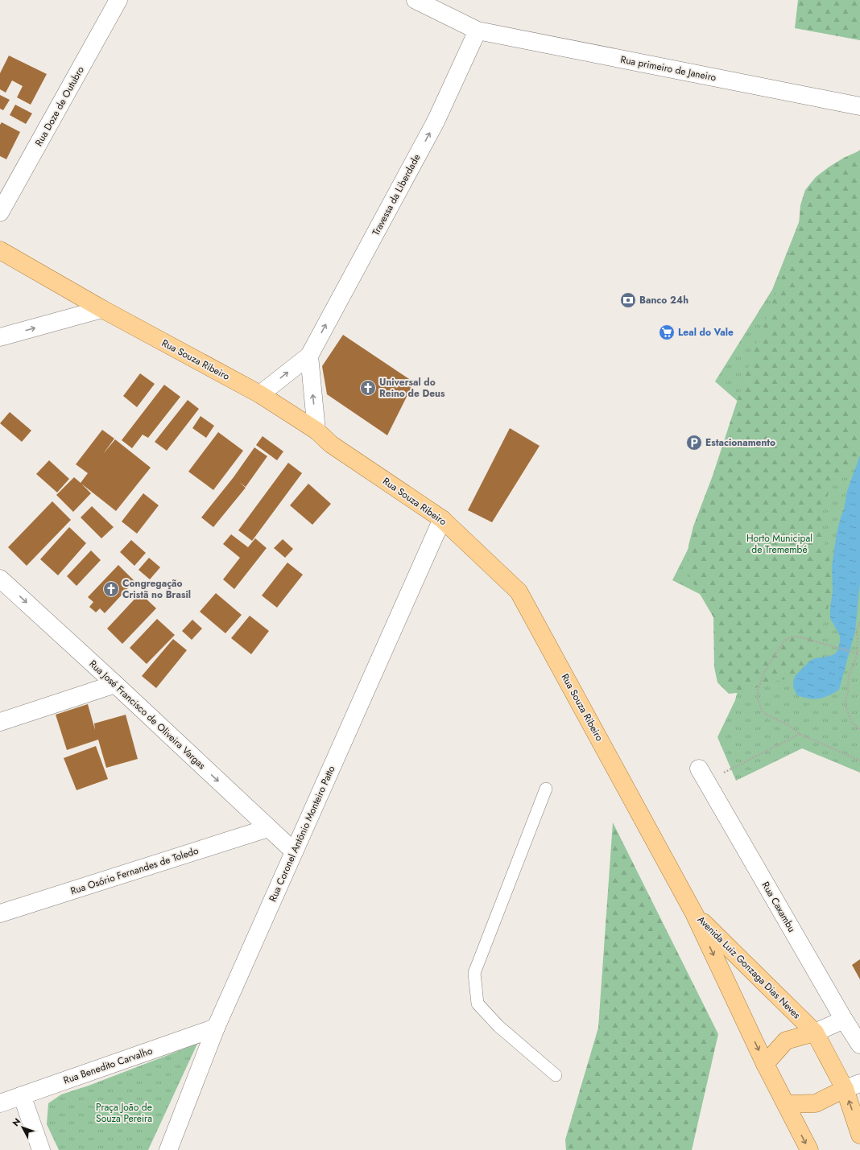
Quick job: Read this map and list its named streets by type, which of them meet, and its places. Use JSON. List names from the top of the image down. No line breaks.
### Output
{"streets":{"main road":["Rua Souza Ribeiro","Avenida Luiz Gonzaga Dias Neves"],"street":["Rua primeiro de Janeiro","Rua Doze de Outubro","Travessa da Liberdade","Rua José Francisco de Oliveira Vargas","Rua Coronel Antônio Monteiro Patto","Rua Osório Fernandes de Toledo","Rua Caxambu","Rua Benedito Carvalho"]},"crossings":[["Rua primeiro de Janeiro","Travessa da Liberdade"],["Rua Souza Ribeiro","Rua Coronel Antônio Monteiro Patto"],["Rua Souza Ribeiro","Avenida Luiz Gonzaga Dias Neves"],["Rua José Francisco de Oliveira Vargas","Rua Coronel Antônio Monteiro Patto"],["Rua José Francisco de Oliveira Vargas","Rua Osório Fernandes de Toledo"],["Rua Coronel Antônio Monteiro Patto","Rua Benedito Carvalho"]],"one_way":["Travessa da Liberdade","Rua José Francisco de Oliveira Vargas"],"parks":["Horto Municipal de Tremembé","Praça João de Souza Pereira"],"places":{"bank":["Banco 24h"],"supermarket":["Leal do Vale"],"church":["Universal do Reino de Deus","Congregação Cristã no Brasil"],"parking":["Estacionamento"]},"north":"top left"}
